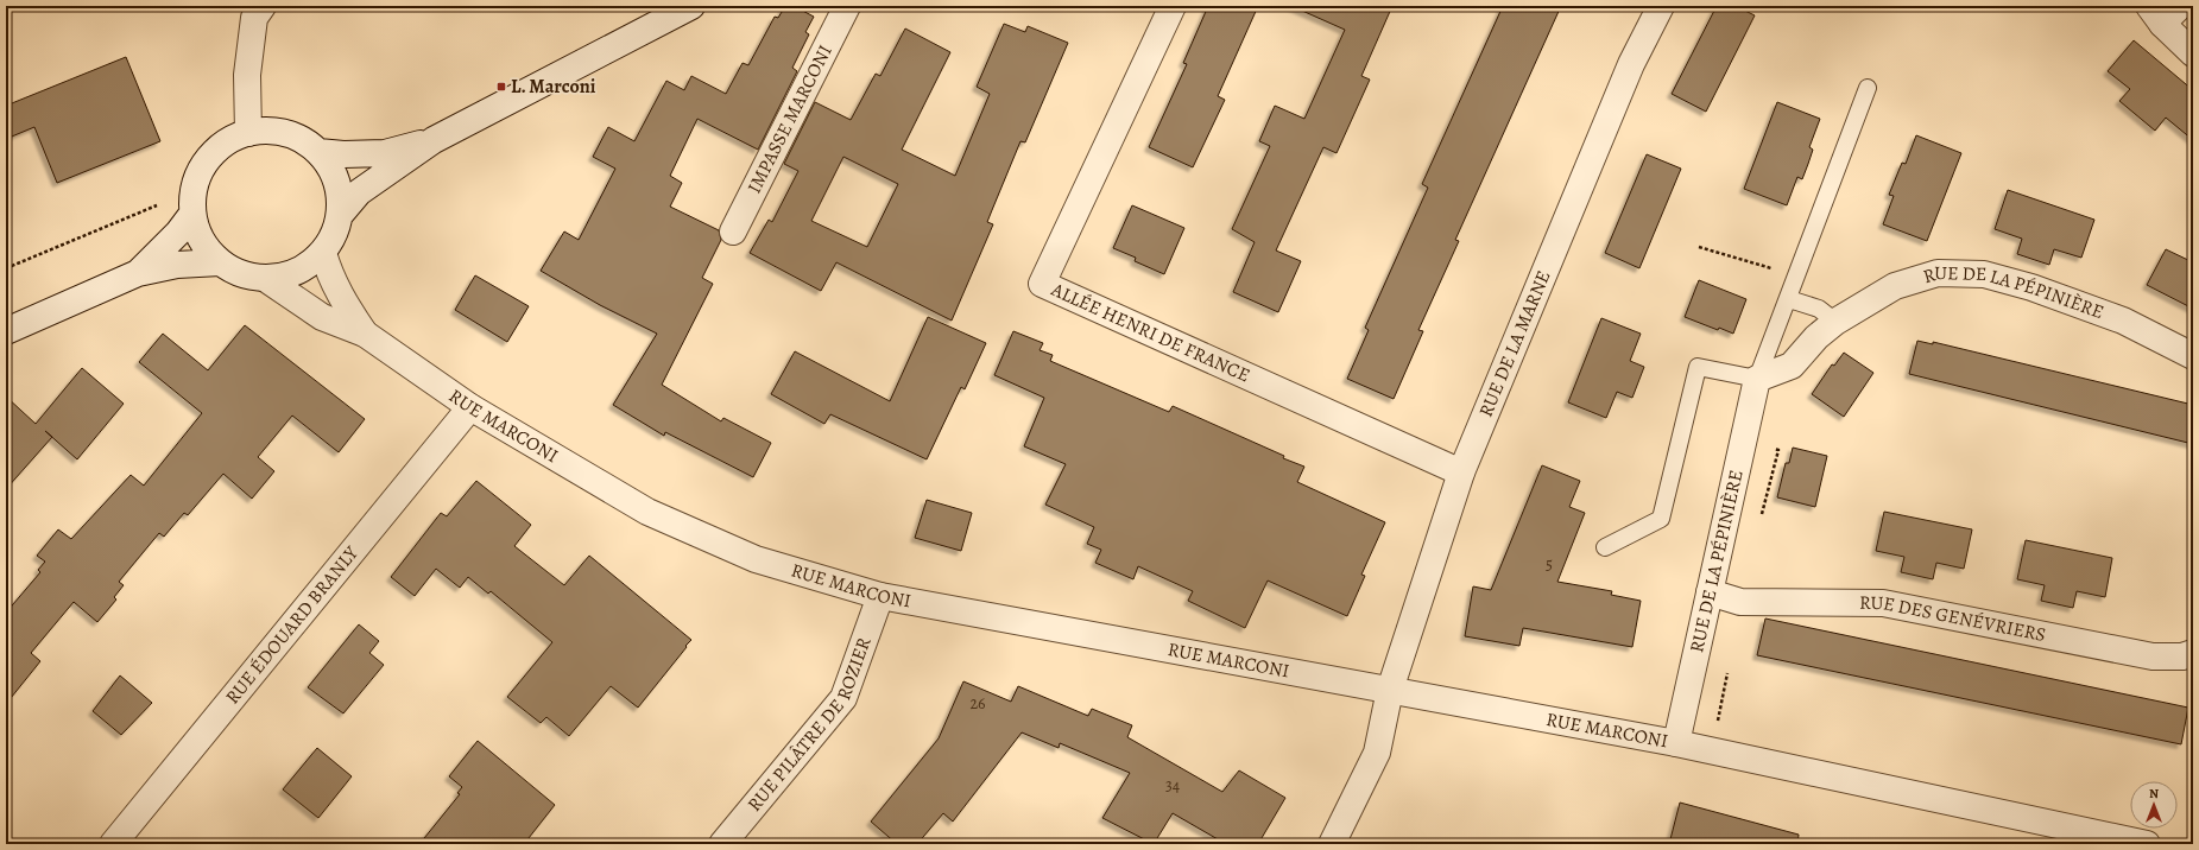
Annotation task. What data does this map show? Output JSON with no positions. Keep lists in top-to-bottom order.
{
  "streets": {
    "street": [
      "IMPASSE MARCONI",
      "RUE DE LA PÉPINIÈRE",
      "ALLÉE HENRI DE FRANCE",
      "RUE DE LA MARNE",
      "RUE MARCONI",
      "RUE DES GENÉVRIERS",
      "RUE ÉDOUARD BRANLY",
      "RUE PILÂTRE DE ROZIER"
    ]
  },
  "crossings": [
    ["RUE DE LA PÉPINIÈRE", "RUE MARCONI"],
    ["RUE DE LA PÉPINIÈRE", "RUE DES GENÉVRIERS"],
    ["ALLÉE HENRI DE FRANCE", "RUE DE LA MARNE"],
    ["RUE DE LA MARNE", "RUE MARCONI"],
    ["RUE MARCONI", "RUE ÉDOUARD BRANLY"],
    ["RUE MARCONI", "RUE PILÂTRE DE ROZIER"]
  ],
  "places": {
    "transit": ["L. Marconi"]
  },
  "house_numbers": ["5", "26", "34"],
  "north": "top"
}
